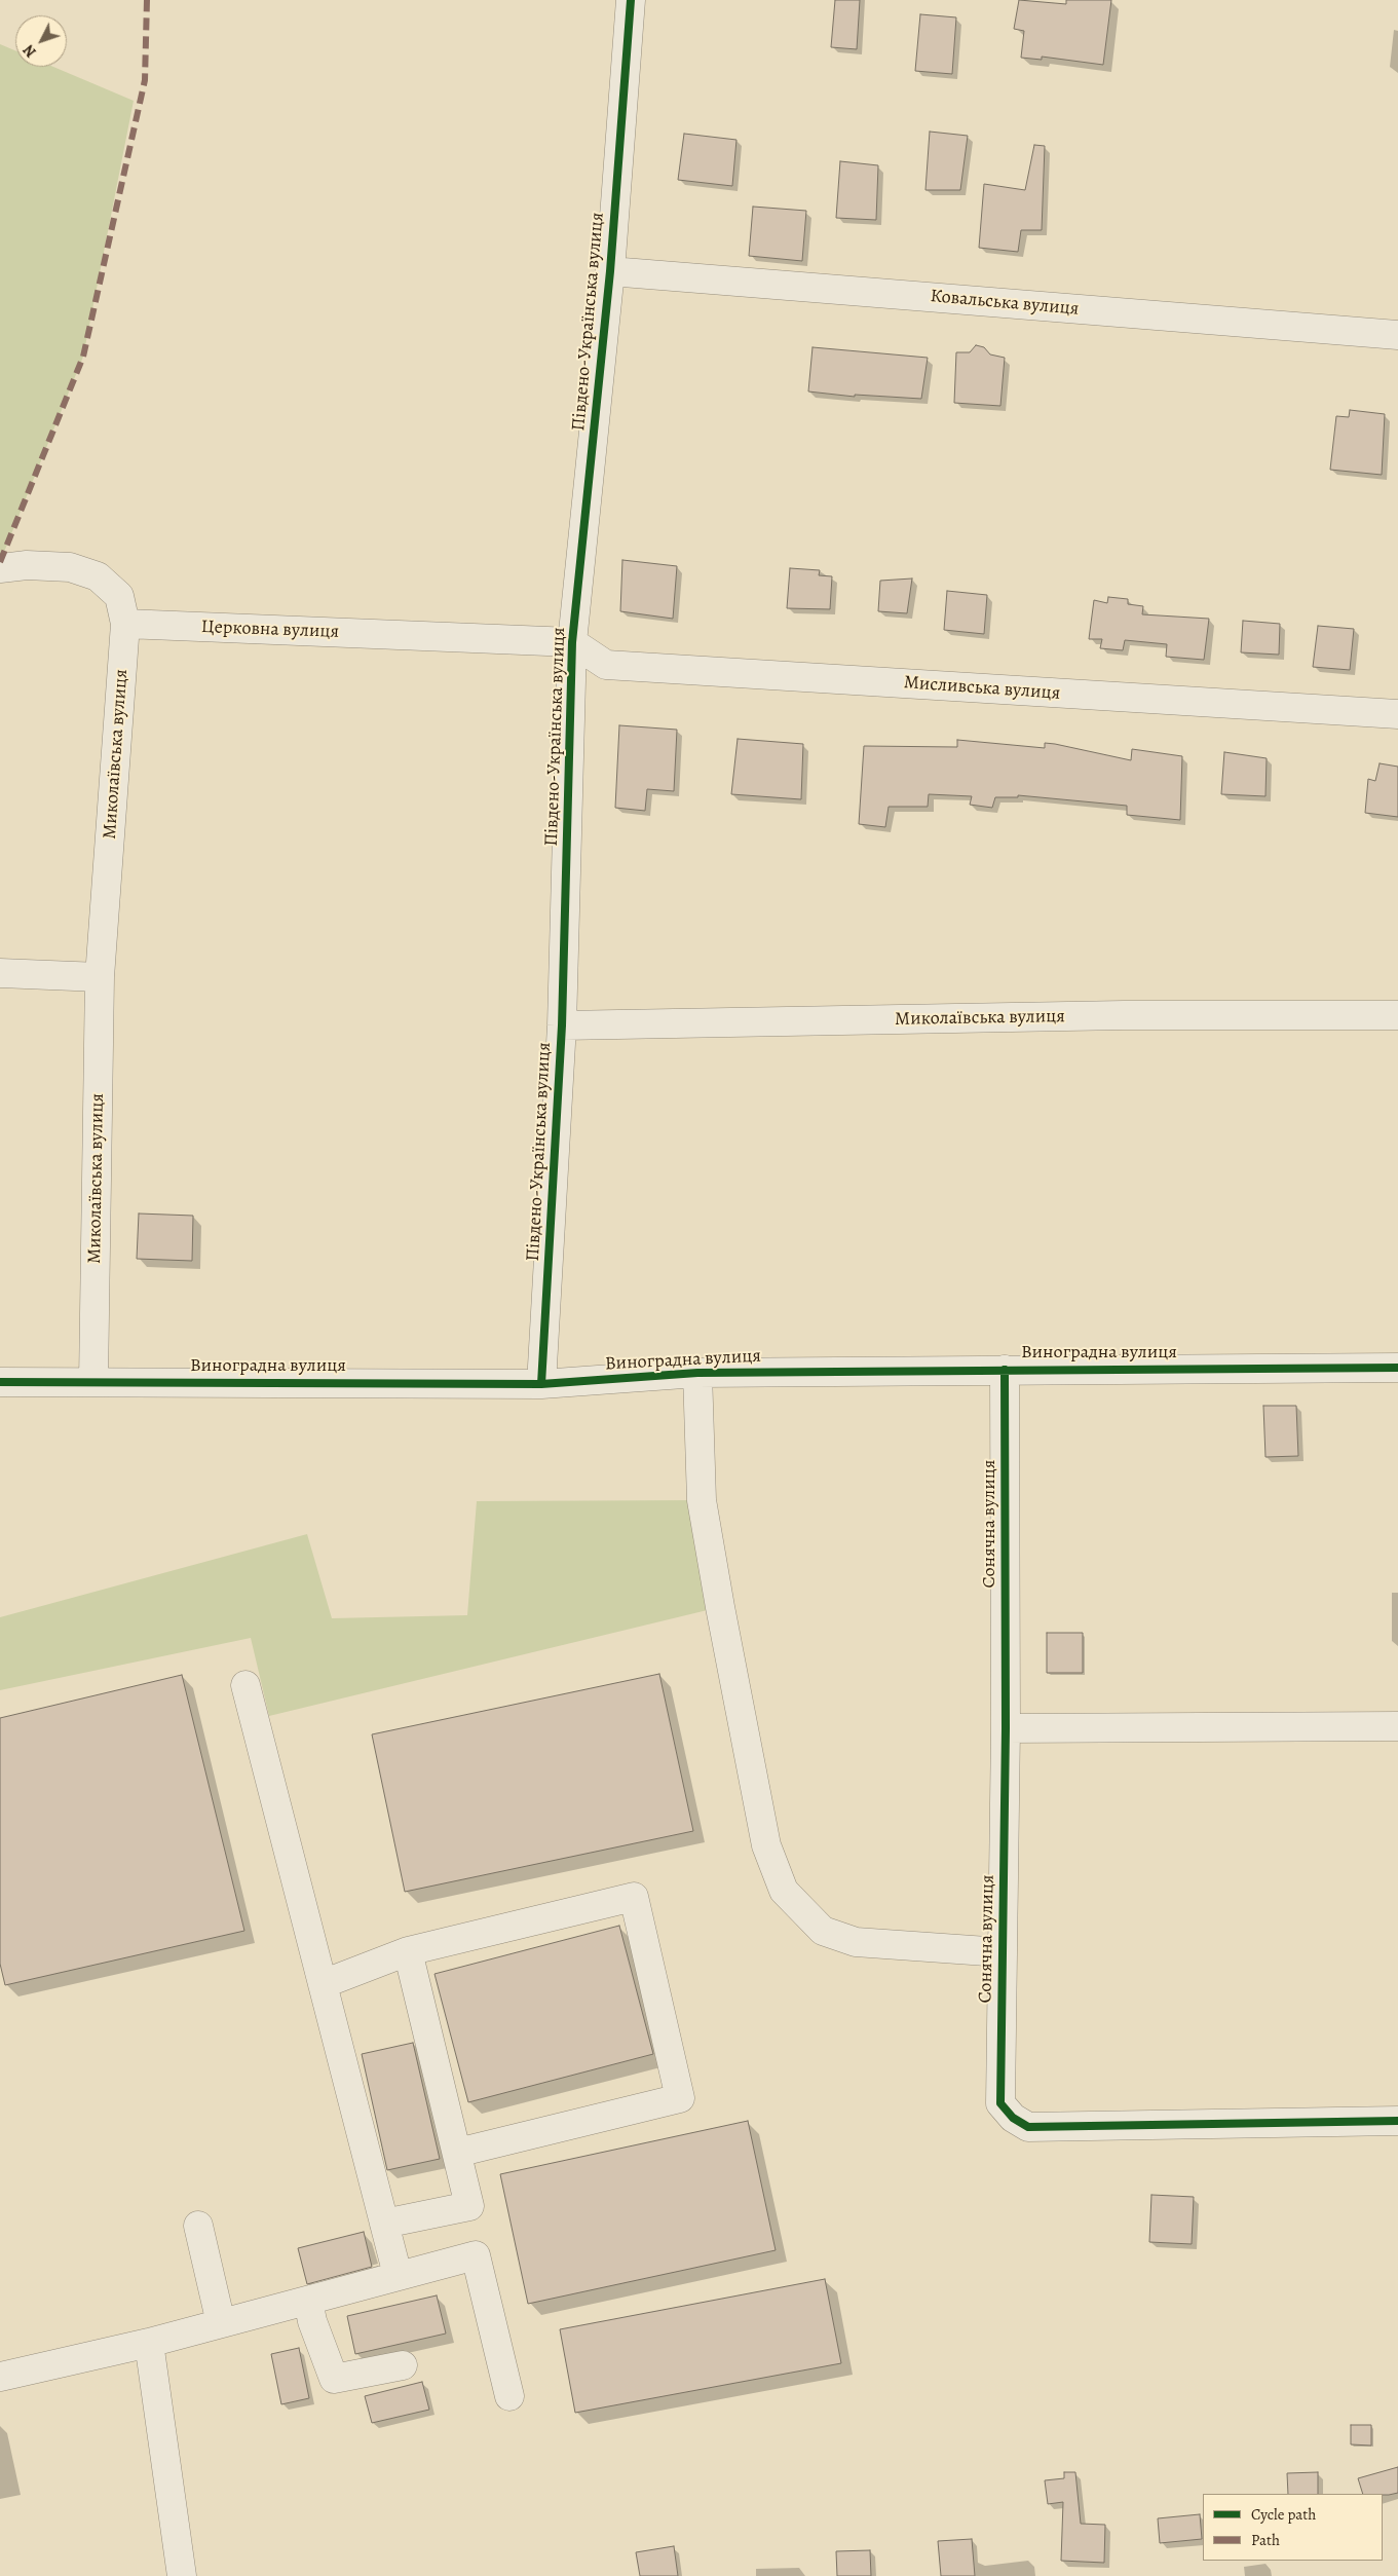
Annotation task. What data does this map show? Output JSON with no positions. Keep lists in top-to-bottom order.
{
  "streets": {
    "street": [
      "Ковальська вулиця",
      "Південо-Українська вулиця",
      "Церковна вулиця",
      "Мисливська вулиця",
      "Миколаївська вулиця",
      "Виноградна вулиця",
      "Сонячна вулиця"
    ]
  },
  "crossings": [
    ["Ковальська вулиця", "Південо-Українська вулиця"],
    ["Південо-Українська вулиця", "Церковна вулиця"],
    ["Південо-Українська вулиця", "Мисливська вулиця"],
    ["Південо-Українська вулиця", "Миколаївська вулиця"],
    ["Південо-Українська вулиця", "Виноградна вулиця"],
    ["Церковна вулиця", "Мисливська вулиця"],
    ["Церковна вулиця", "Миколаївська вулиця"],
    ["Миколаївська вулиця", "Виноградна вулиця"],
    ["Виноградна вулиця", "Сонячна вулиця"]
  ],
  "legend": ["Cycle path", "Path"],
  "north": "bottom left"
}
